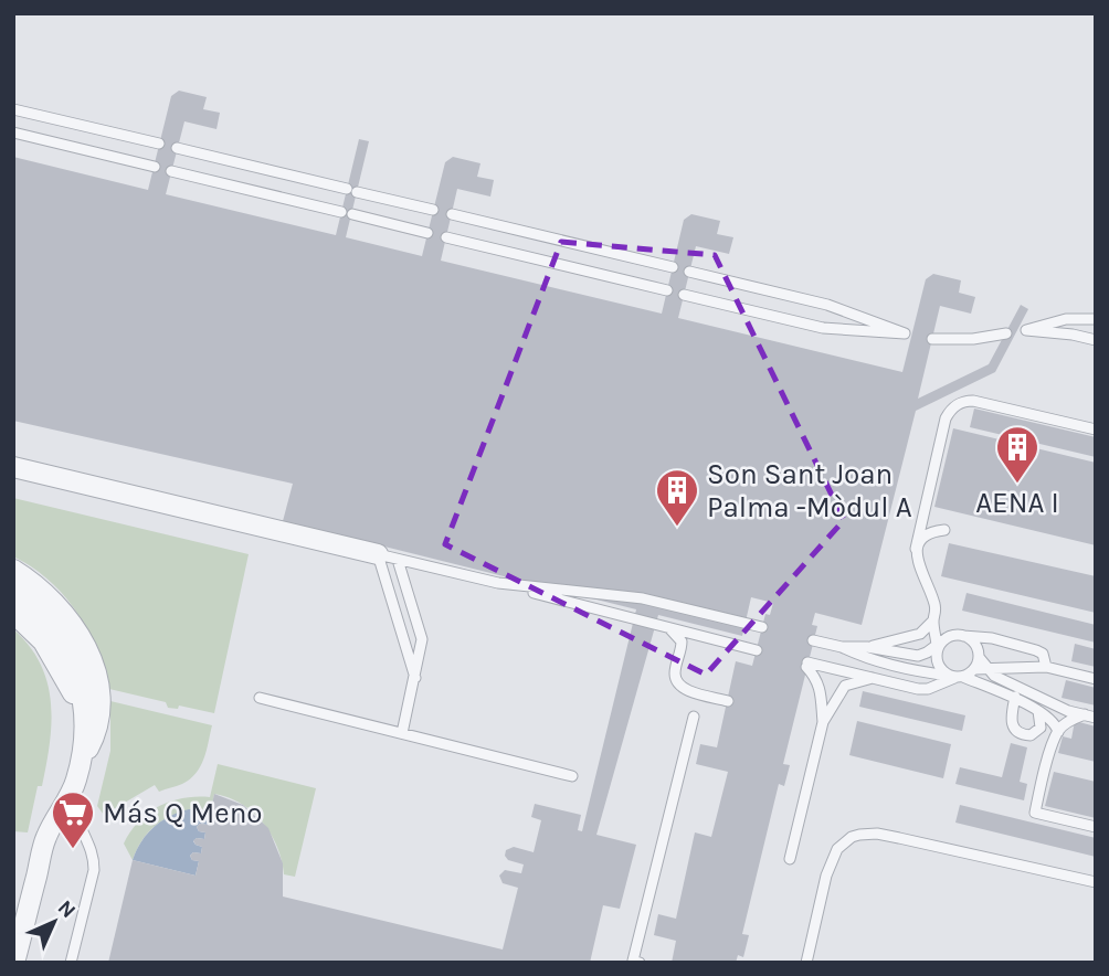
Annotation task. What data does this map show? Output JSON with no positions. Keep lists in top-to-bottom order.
{
  "places": {
    "building": ["AENA I", "Son Sant Joan Palma -Mòdul A"],
    "supermarket": ["Más Q Meno"]
  },
  "north": "top right"
}
